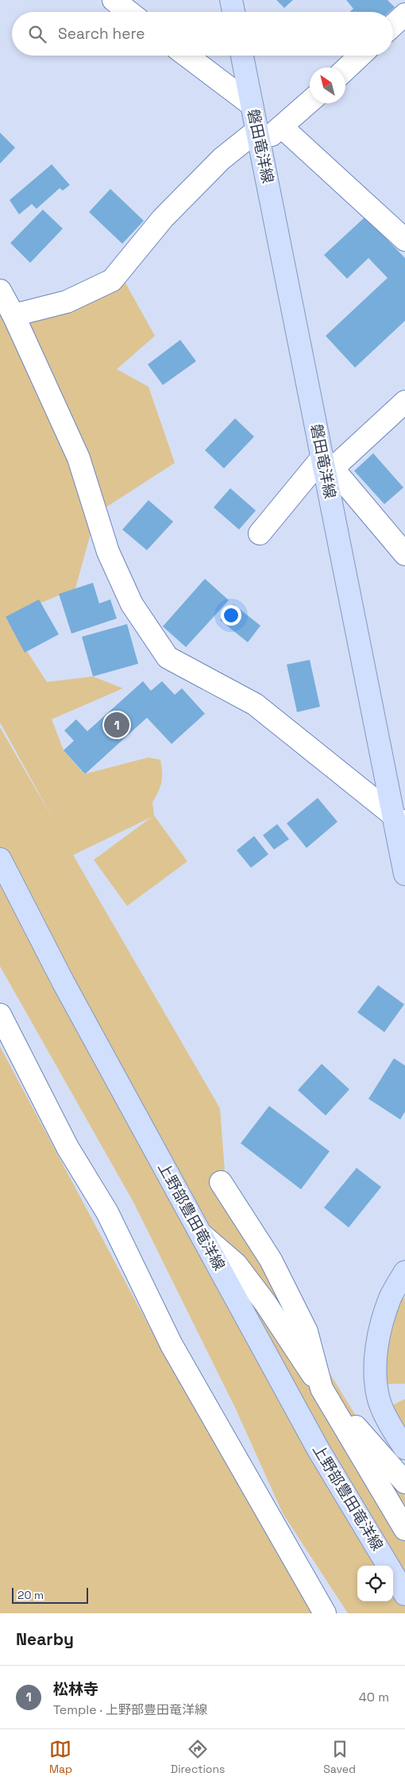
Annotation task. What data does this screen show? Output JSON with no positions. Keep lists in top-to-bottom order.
{
  "streets": {
    "main road": ["磐田竜洋線", "上野部豊田竜洋線"]
  },
  "scale_bar": "20 m",
  "north": "top left",
  "page": {
    "search": "Search here",
    "pins": "1",
    "scale": "20 m",
    "heading": "Nearby",
    "list": [
      {
        "mark": "1",
        "name": "松林寺",
        "note": "Temple · 上野部豊田竜洋線",
        "value": "40 m"
      }
    ],
    "nav": ["Map", "Directions", "Saved"]
  }
}
